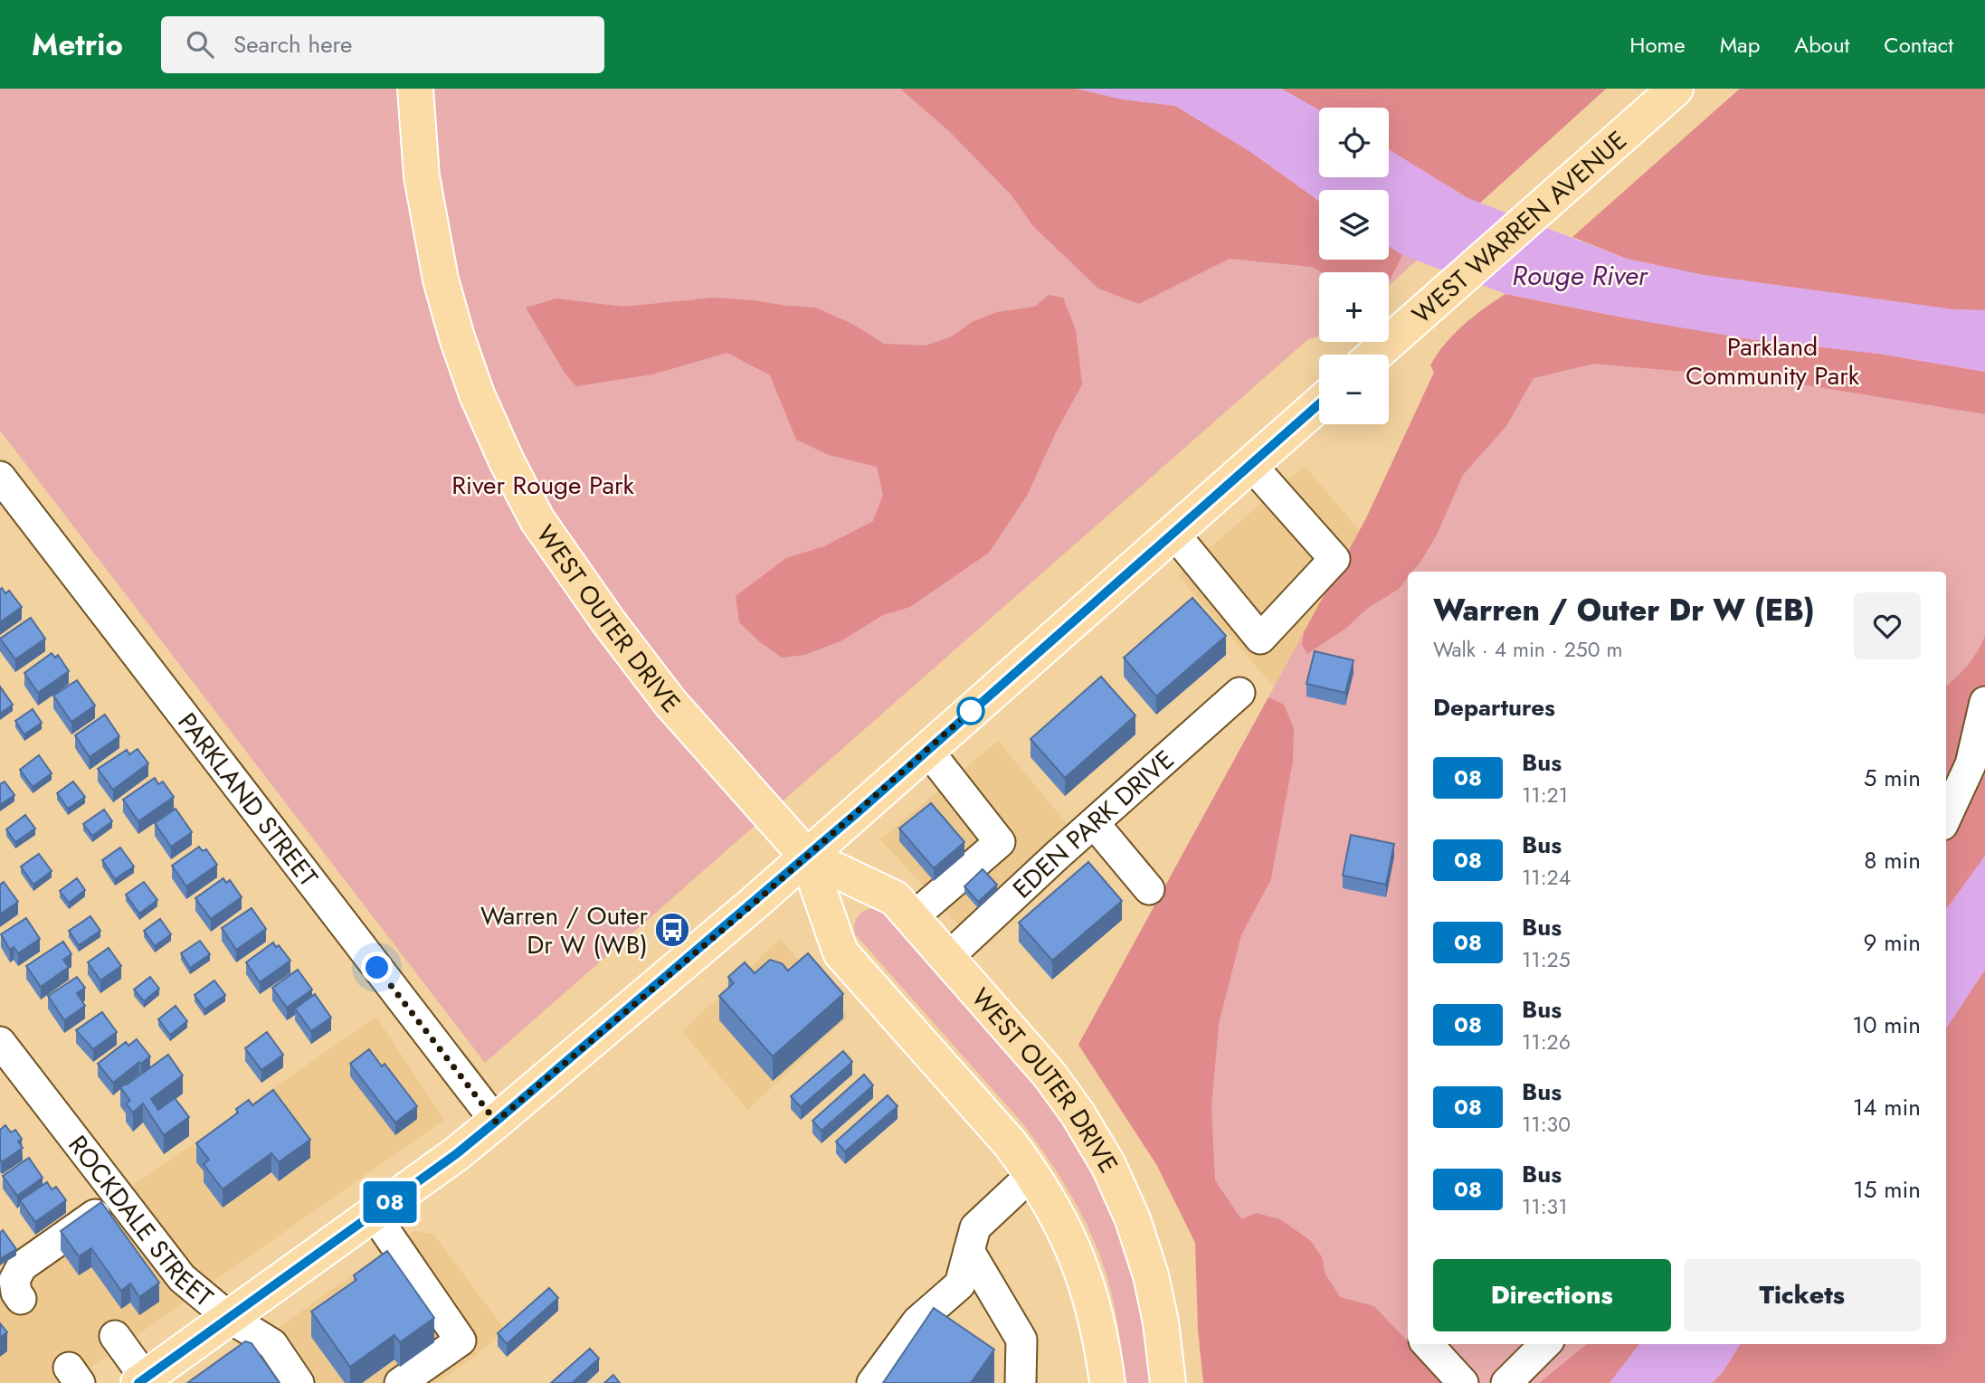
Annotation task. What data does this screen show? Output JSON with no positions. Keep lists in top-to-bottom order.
{
  "streets": {
    "main road": ["WEST WARREN AVENUE", "WEST OUTER DRIVE"],
    "street": ["PARKLAND STREET", "EDEN PARK DRIVE", "ROCKDALE STREET"]
  },
  "crossings": [
    ["WEST OUTER DRIVE", "EDEN PARK DRIVE"]
  ],
  "water": ["Rouge River"],
  "parks": ["Parkland Community Park", "River Rouge Park"],
  "places": {
    "bus stop": ["Warren / Outer Dr W (WB)"]
  },
  "lines": ["bus line 08"],
  "page": {
    "header": "Metrio",
    "search": "Search here",
    "nav": [
      "Home",
      "Map",
      "About",
      "Contact"
    ],
    "on_map": "08",
    "map_buttons": ["+", "−"],
    "heading": [
      ["Warren / Outer Dr W (EB)", "Walk · 4 min · 250 m"],
      "Departures"
    ],
    "list": [
      {
        "mark": "08",
        "name": "Bus",
        "note": "11:21",
        "value": "5 min"
      },
      {
        "mark": "08",
        "name": "Bus",
        "note": "11:24",
        "value": "8 min"
      },
      {
        "mark": "08",
        "name": "Bus",
        "note": "11:25",
        "value": "9 min"
      },
      {
        "mark": "08",
        "name": "Bus",
        "note": "11:26",
        "value": "10 min"
      },
      {
        "mark": "08",
        "name": "Bus",
        "note": "11:30",
        "value": "14 min"
      },
      {
        "mark": "08",
        "name": "Bus",
        "note": "11:31",
        "value": "15 min"
      }
    ],
    "buttons": ["Directions", "Tickets"]
  }
}
